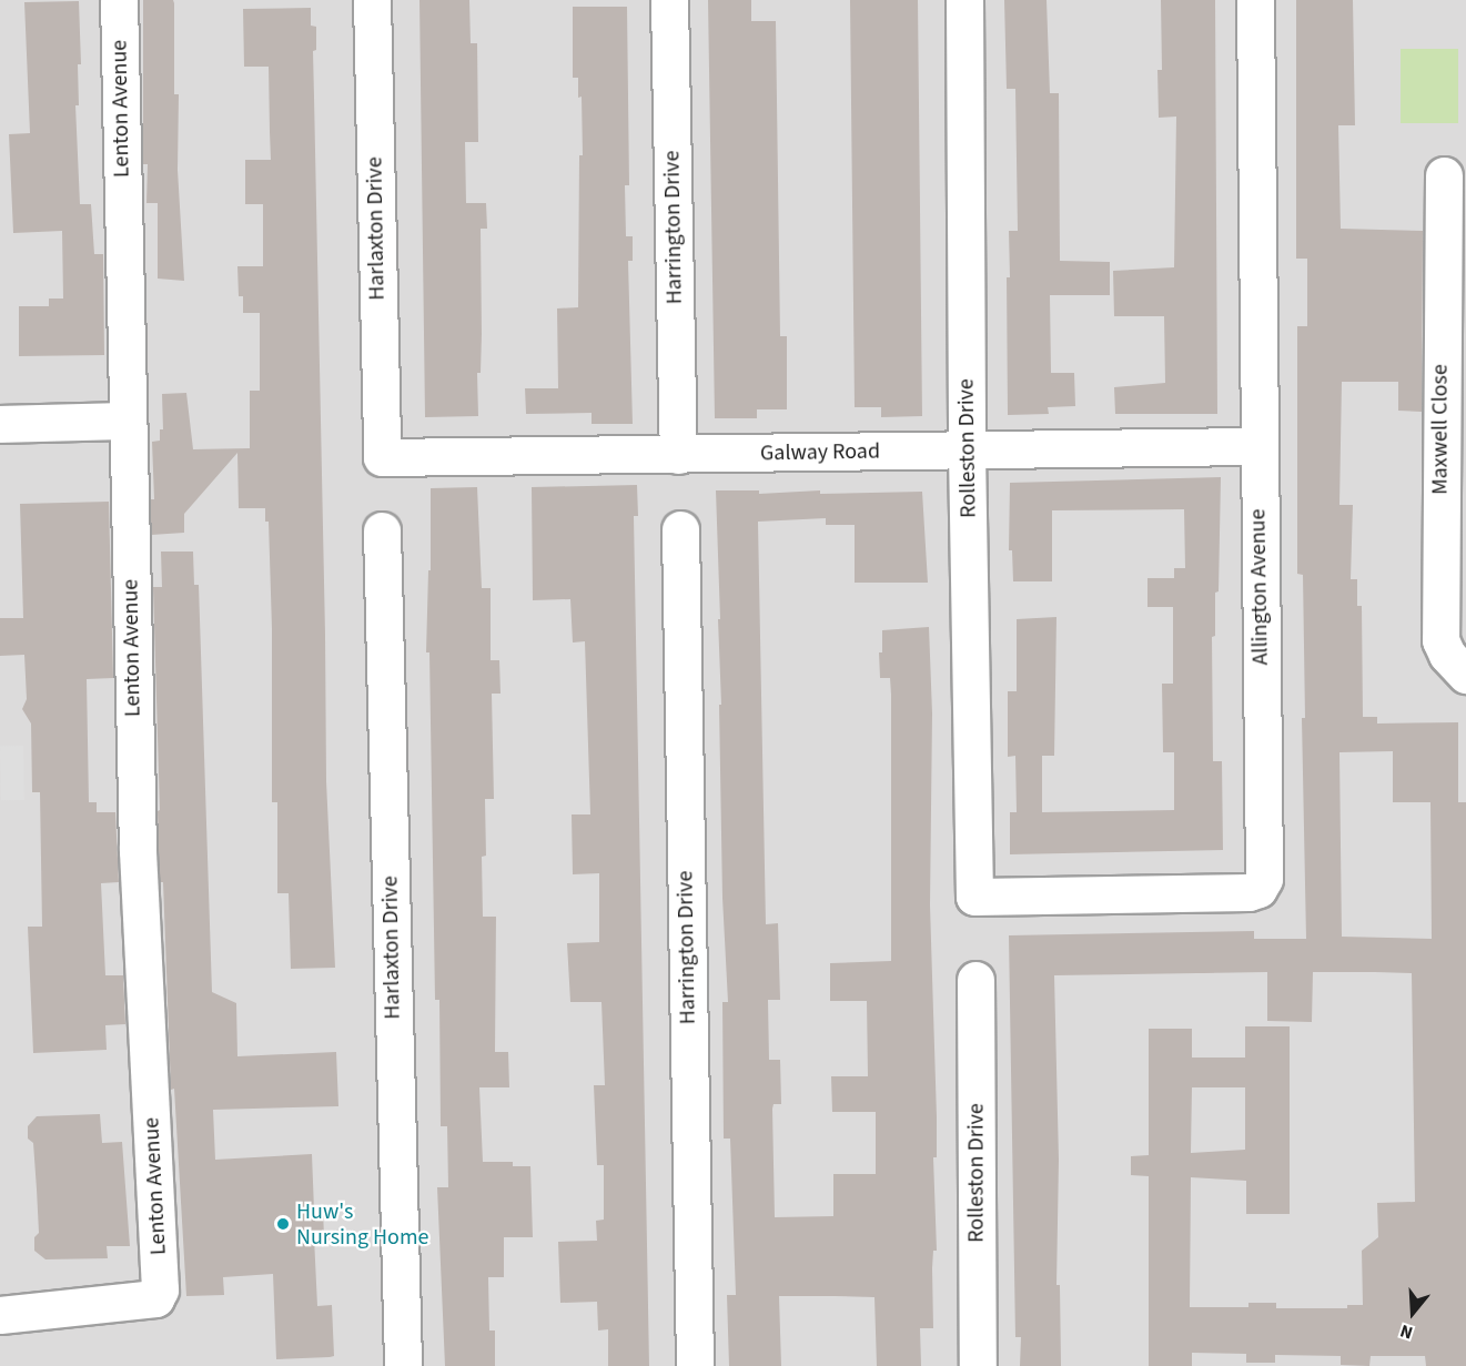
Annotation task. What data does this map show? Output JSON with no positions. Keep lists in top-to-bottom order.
{
  "streets": {
    "street": [
      "Lenton Avenue",
      "Harrington Drive",
      "Harlaxton Drive",
      "Maxwell Close",
      "Rolleston Drive",
      "Galway Road",
      "Allington Avenue"
    ]
  },
  "crossings": [
    ["Harrington Drive", "Galway Road"],
    ["Harlaxton Drive", "Galway Road"],
    ["Rolleston Drive", "Galway Road"],
    ["Rolleston Drive", "Allington Avenue"],
    ["Galway Road", "Allington Avenue"]
  ],
  "places": ["Huw's Nursing Home"],
  "north": "bottom"
}
